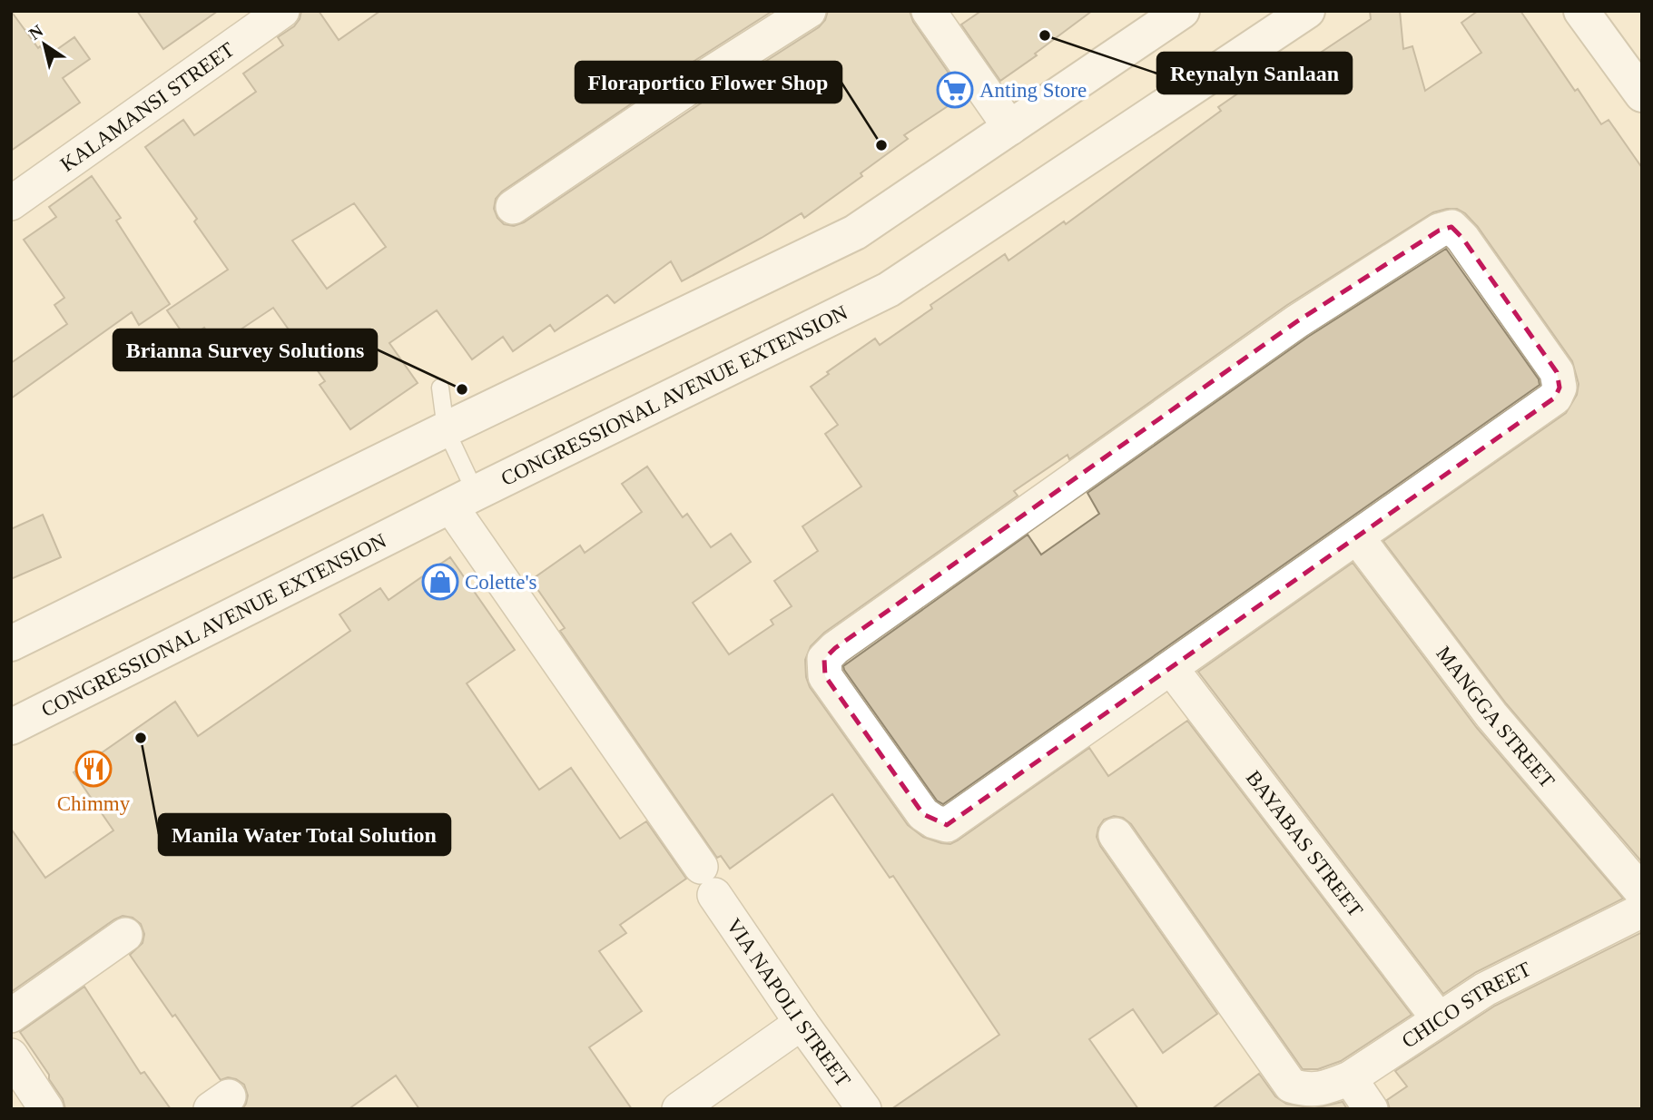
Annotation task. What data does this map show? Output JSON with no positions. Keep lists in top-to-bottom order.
{
  "streets": {
    "main road": ["CONGRESSIONAL AVENUE EXTENSION"],
    "street": [
      "KALAMANSI STREET",
      "MANGGA STREET",
      "BAYABAS STREET",
      "VIA NAPOLI STREET",
      "CHICO STREET"
    ]
  },
  "crossings": [
    ["CONGRESSIONAL AVENUE EXTENSION", "VIA NAPOLI STREET"],
    ["BAYABAS STREET", "CHICO STREET"]
  ],
  "places": {
    "other": [
      "Reynalyn Sanlaan",
      "Floraportico Flower Shop",
      "Brianna Survey Solutions",
      "Manila Water Total Solution"
    ],
    "supermarket": ["Anting Store"],
    "shop": ["Colette's"],
    "restaurant": ["Chimmy"]
  },
  "north": "top left"
}
